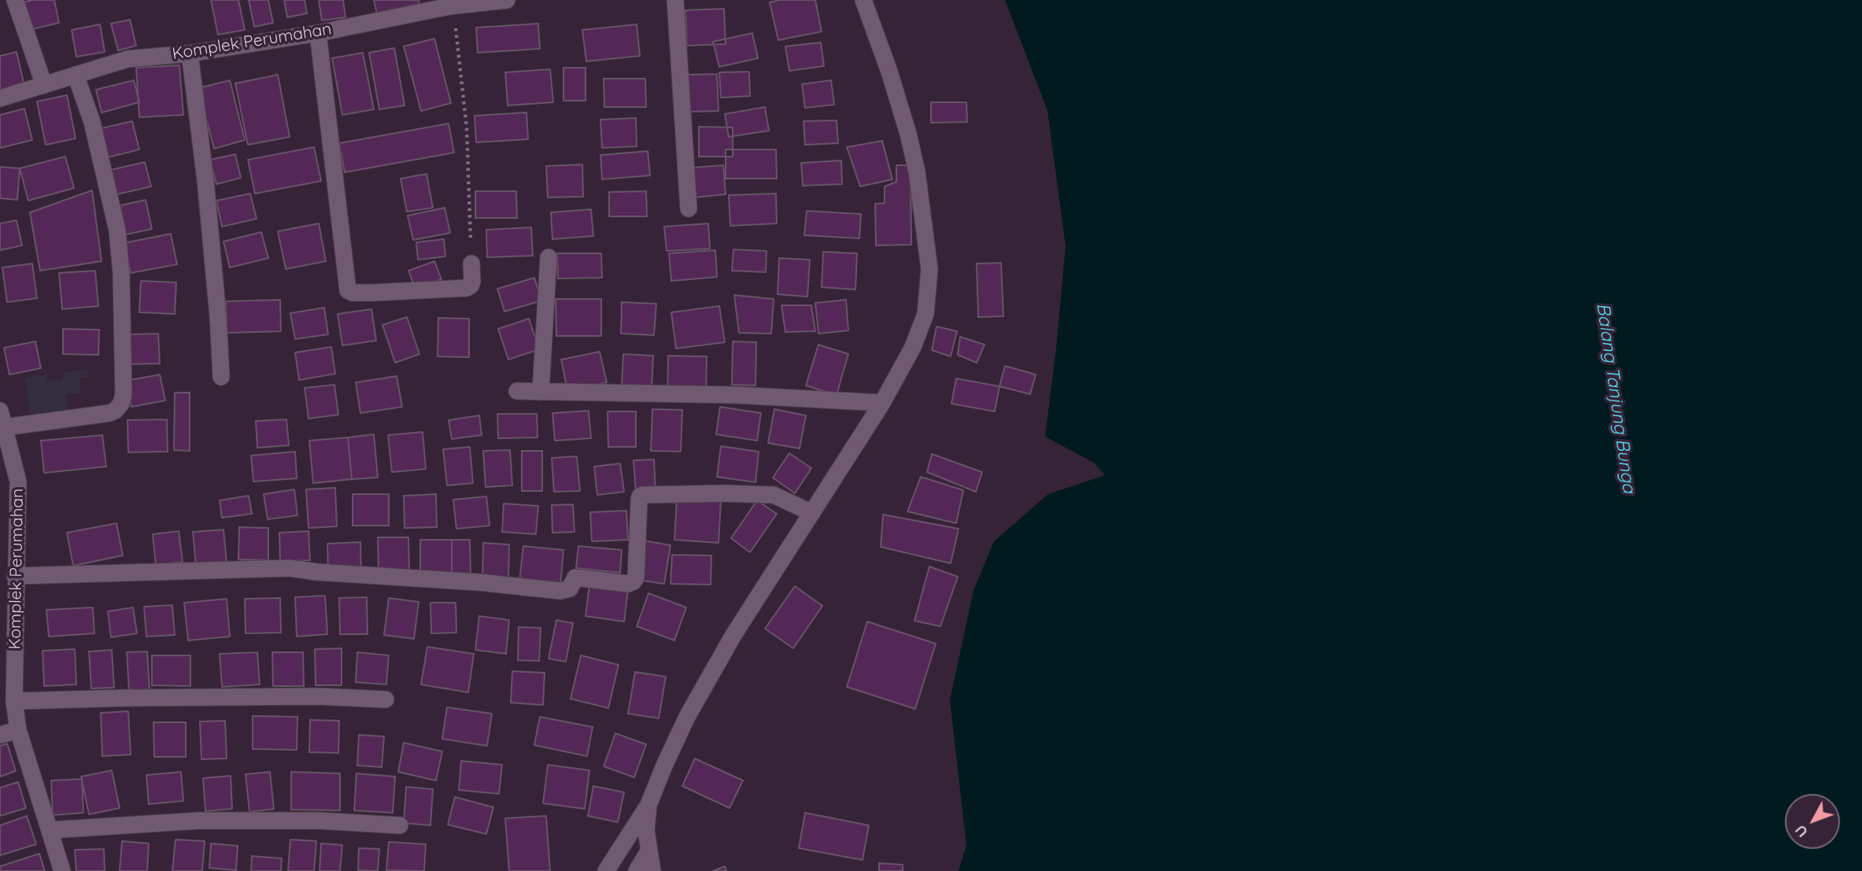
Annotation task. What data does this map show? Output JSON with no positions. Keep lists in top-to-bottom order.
{
  "streets": {
    "street": ["Komplek Perumahan"]
  },
  "water": ["Balang Tanjung Bunga"],
  "north": "bottom left"
}
